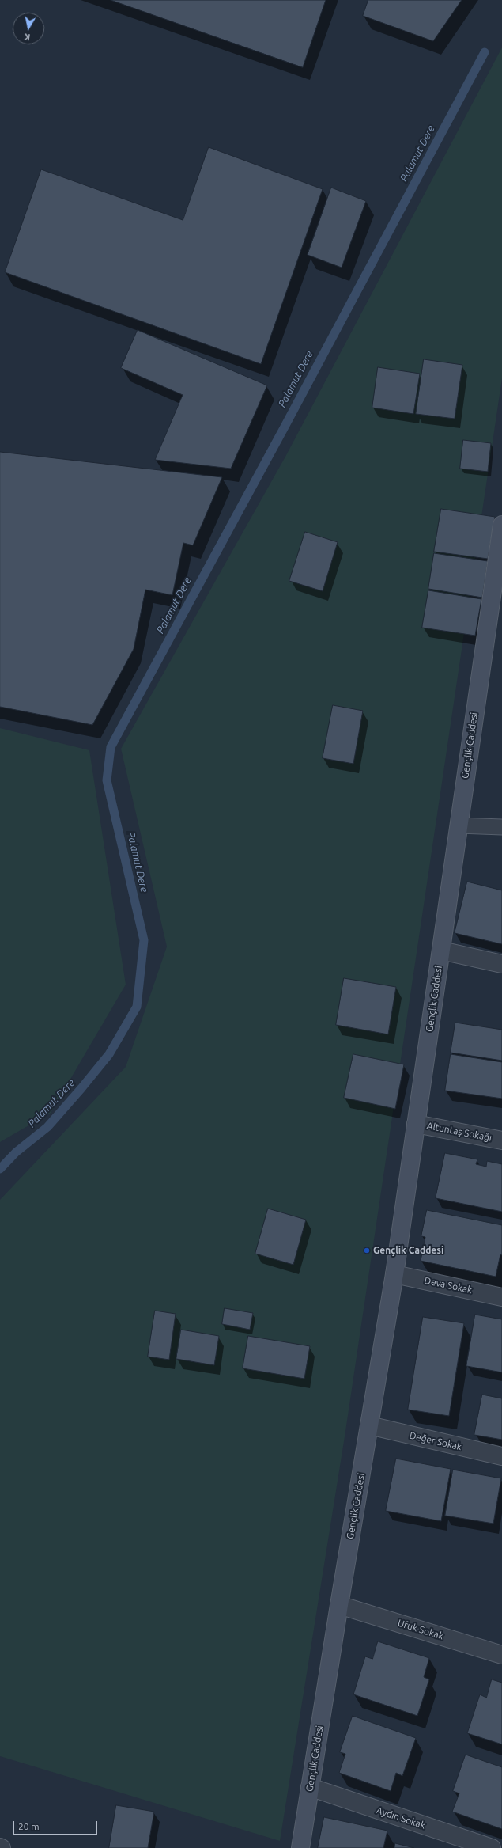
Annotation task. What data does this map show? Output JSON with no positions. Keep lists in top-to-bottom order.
{
  "streets": {
    "main road": ["Gençlik Caddesi"],
    "street": [
      "Altuntaş Sokağı",
      "Deva Sokak",
      "Değer Sokak",
      "Ufuk Sokak",
      "Aydın Sokak"
    ]
  },
  "crossings": [
    ["Gençlik Caddesi", "Altuntaş Sokağı"],
    ["Gençlik Caddesi", "Deva Sokak"],
    ["Gençlik Caddesi", "Değer Sokak"],
    ["Gençlik Caddesi", "Ufuk Sokak"],
    ["Gençlik Caddesi", "Aydın Sokak"]
  ],
  "water": ["Palamut Dere"],
  "places": ["Gençlik Caddesi"],
  "scale_bar": "20 m",
  "north": "bottom"
}
